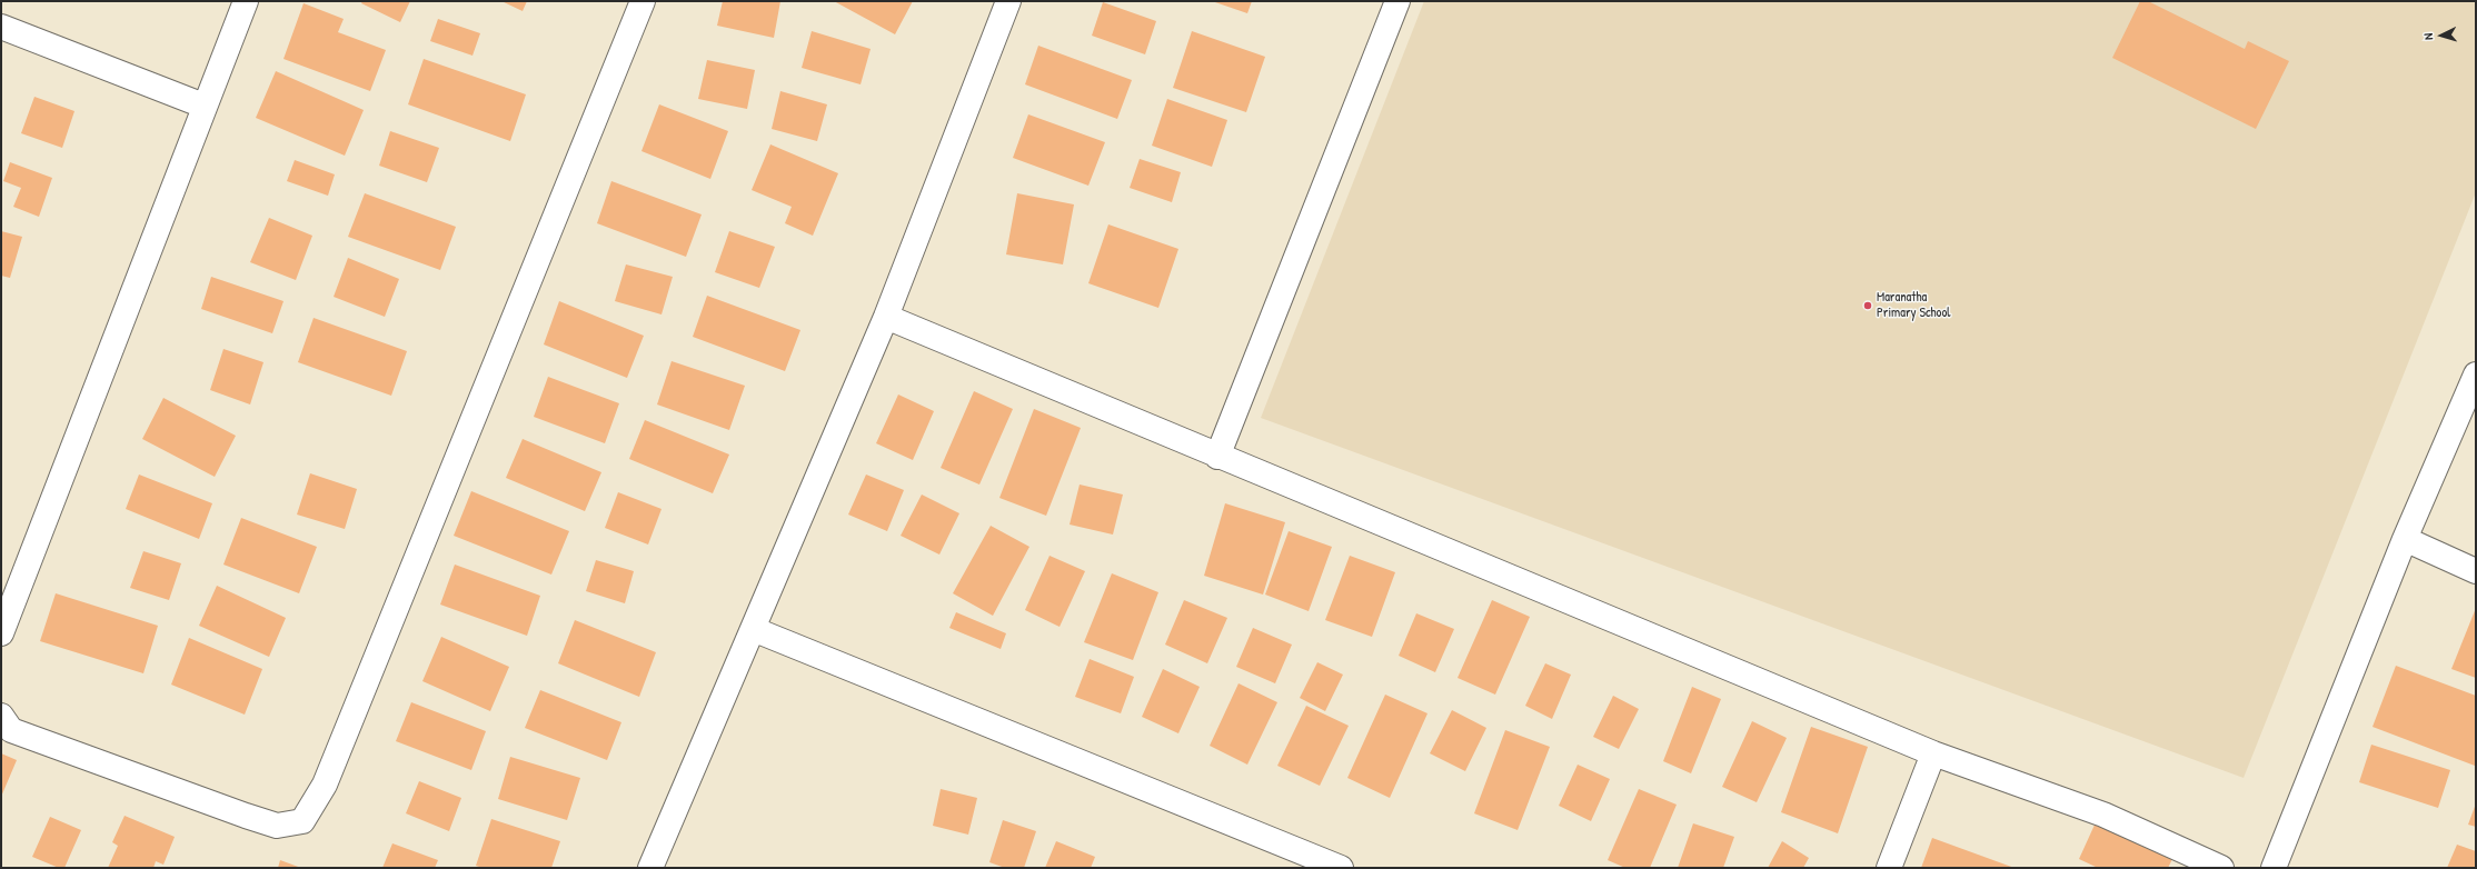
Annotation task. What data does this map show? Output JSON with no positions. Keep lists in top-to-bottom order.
{
  "places": ["Maranatha Primary School"],
  "north": "left"
}
